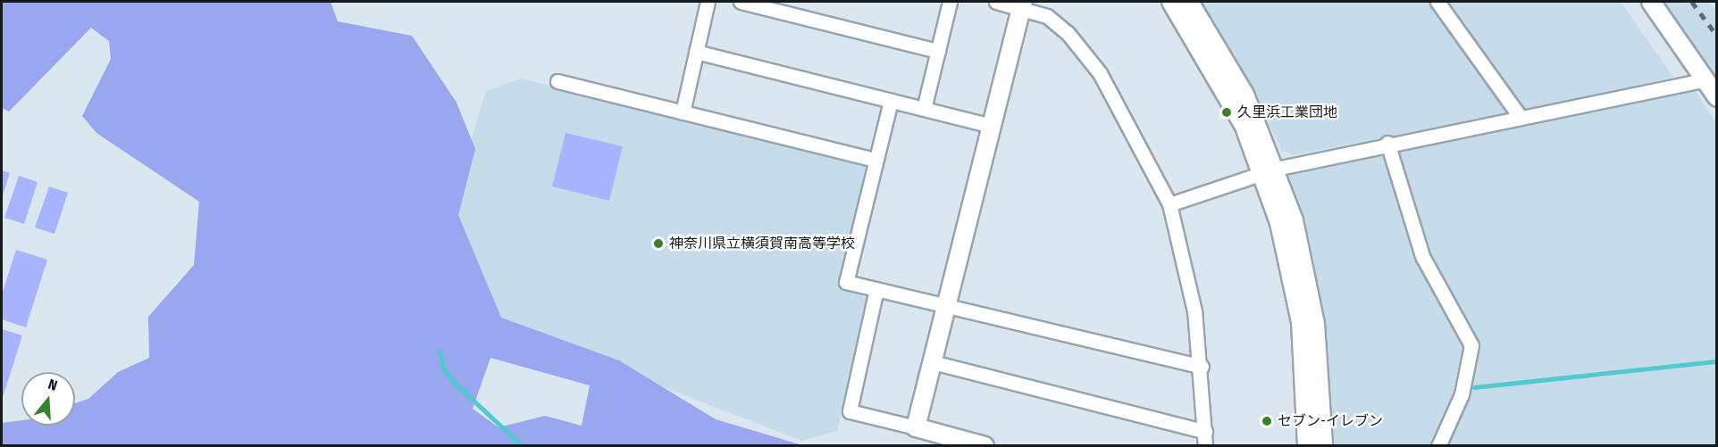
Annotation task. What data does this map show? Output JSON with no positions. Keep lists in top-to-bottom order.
{
  "places": ["久里浜工業団地", "神奈川県立横須賀南高等学校", "セブン-イレブン"],
  "north": "top"
}
